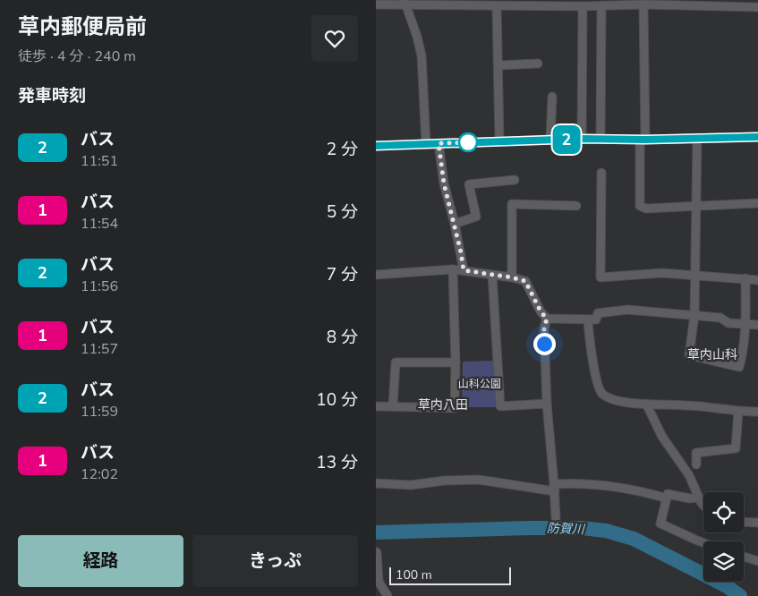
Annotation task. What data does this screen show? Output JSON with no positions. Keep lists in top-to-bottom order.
{
  "districts": ["草内山科", "草内八田"],
  "water": ["防賀川"],
  "parks": ["山科公園"],
  "lines": ["bus line 2"],
  "scale_bar": "100 m",
  "page": {
    "heading": [
      ["草内郵便局前", "徒歩 · 4 分 · 240 m"],
      "発車時刻"
    ],
    "on_map": "2",
    "list": [
      {
        "mark": "2",
        "name": "バス",
        "note": "11:51",
        "value": "2 分"
      },
      {
        "mark": "1",
        "name": "バス",
        "note": "11:54",
        "value": "5 分"
      },
      {
        "mark": "2",
        "name": "バス",
        "note": "11:56",
        "value": "7 分"
      },
      {
        "mark": "1",
        "name": "バス",
        "note": "11:57",
        "value": "8 分"
      },
      {
        "mark": "2",
        "name": "バス",
        "note": "11:59",
        "value": "10 分"
      },
      {
        "mark": "1",
        "name": "バス",
        "note": "12:02",
        "value": "13 分"
      }
    ],
    "buttons": ["経路", "きっぷ"],
    "scale": "100 m"
  }
}
